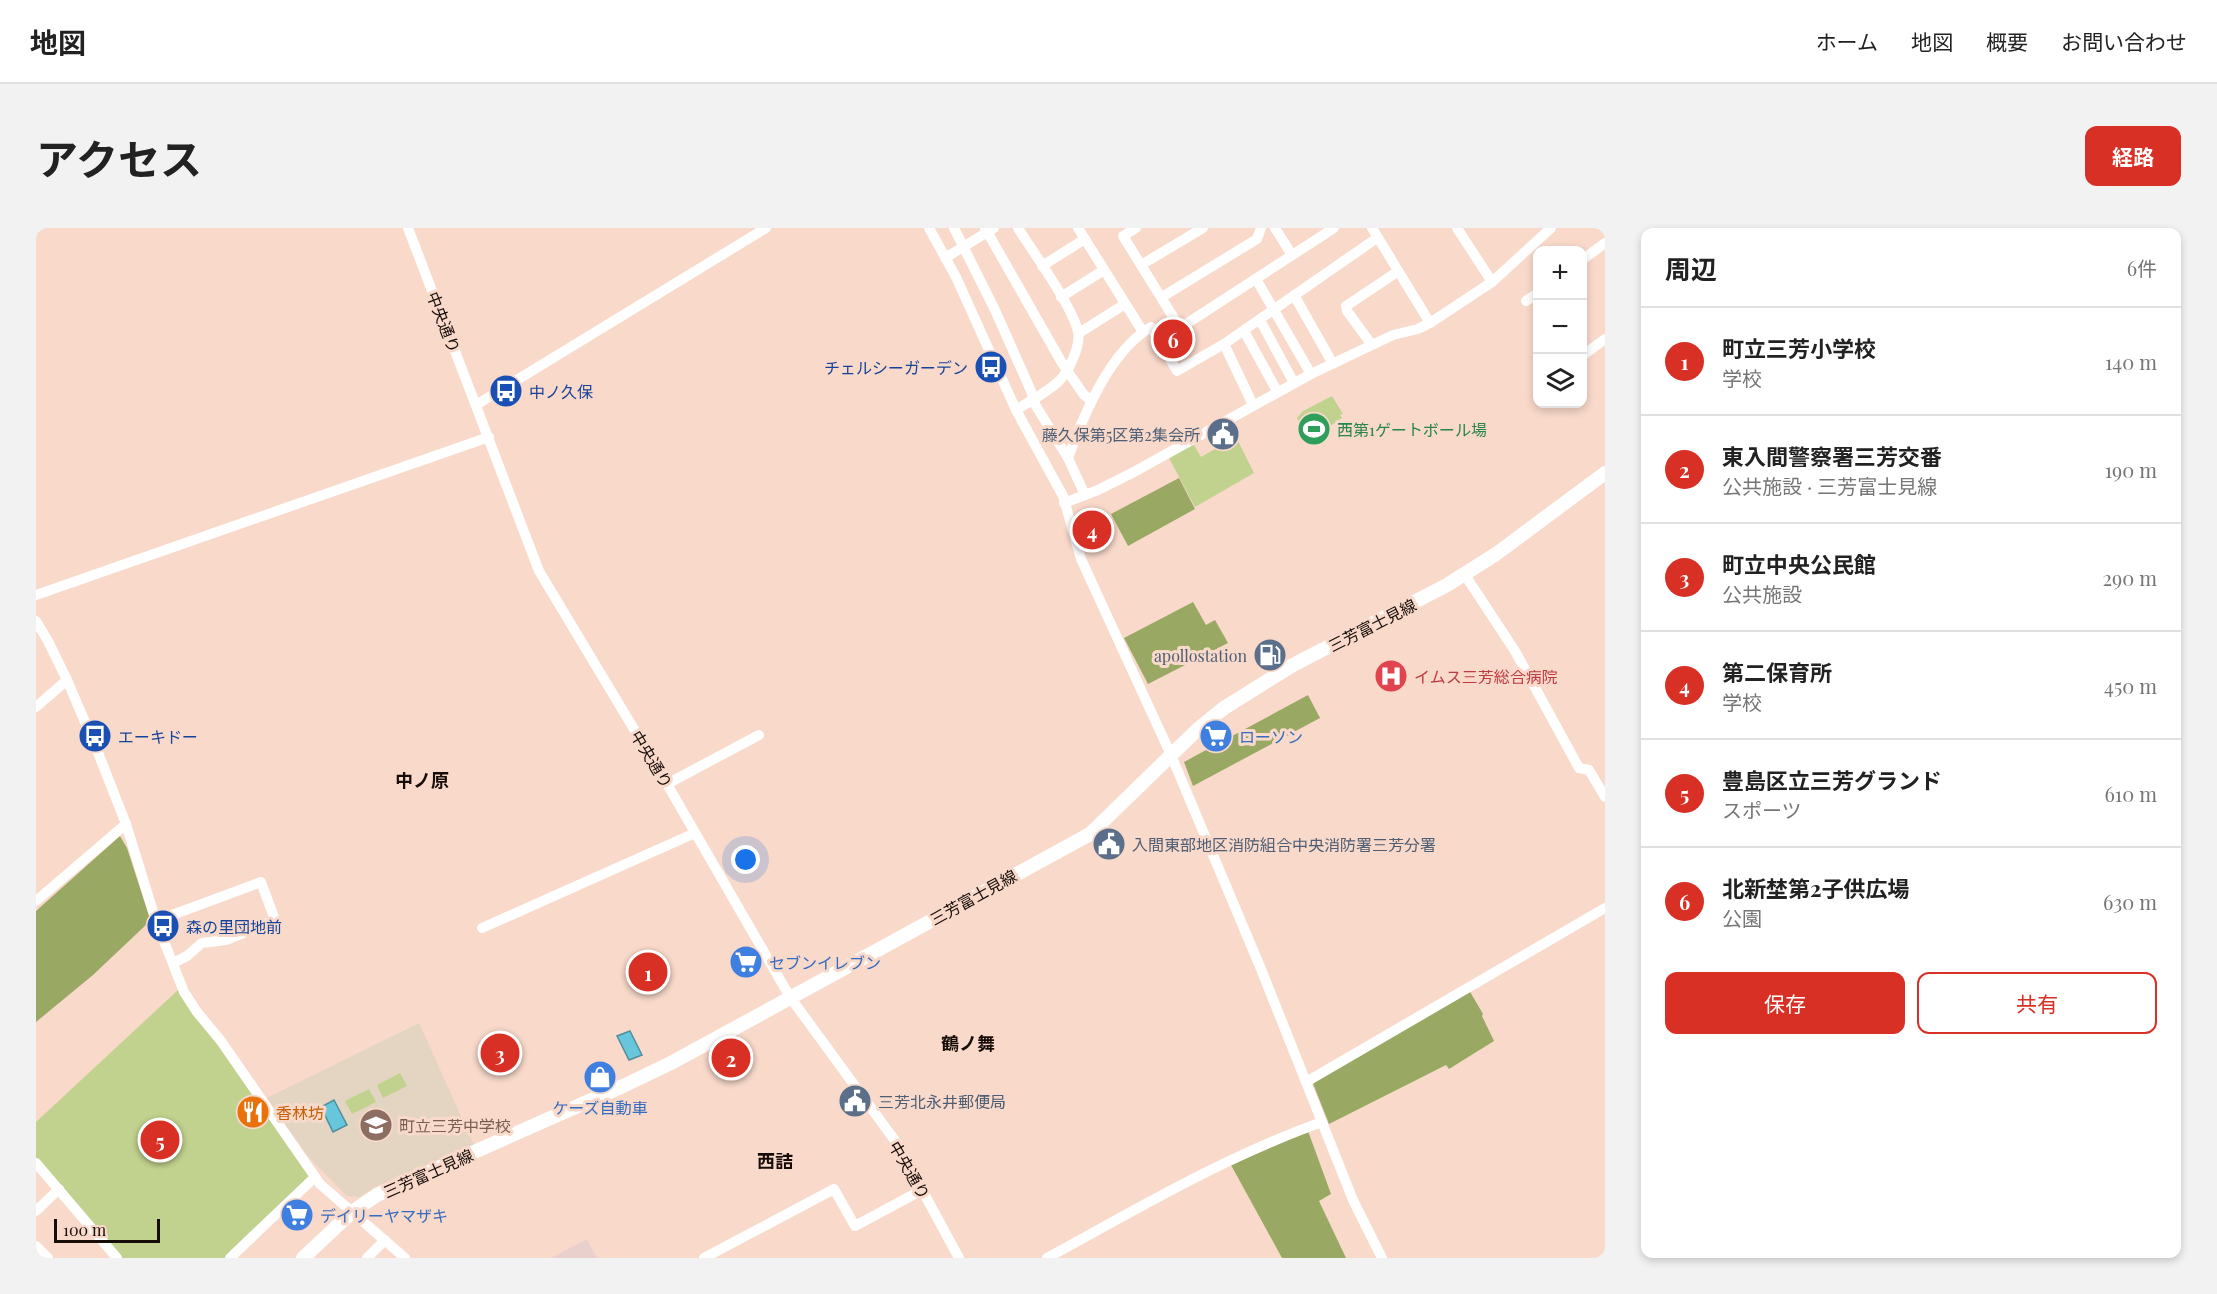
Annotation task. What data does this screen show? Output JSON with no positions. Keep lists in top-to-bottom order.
{
  "streets": {
    "main road": ["三芳富士見線"],
    "street": ["中央通り"]
  },
  "crossings": [
    ["中央通り", "三芳富士見線"]
  ],
  "districts": ["中ノ原", "鶴ノ舞", "西詰"],
  "places": {
    "bus stop": [
      "チェルシーガーデン",
      "中ノ久保",
      "エーキドー",
      "森の里団地前"
    ],
    "sports": ["西第1ゲートボール場"],
    "public building": ["藤久保第5区第2集会所", "入間東部地区消防組合中央消防署三芳分署", "三芳北永井郵便局"],
    "fuel station": ["apollostation"],
    "hospital": ["イムス三芳総合病院"],
    "supermarket": ["ローソン", "セブンイレブン", "デイリーヤマザキ"],
    "shop": ["ケーズ自動車"],
    "restaurant": ["香林坊"],
    "school or university": ["町立三芳中学校"]
  },
  "scale_bar": "100 m",
  "page": {
    "header": "地図",
    "nav": [
      "ホーム",
      "地図",
      "概要",
      "お問い合わせ"
    ],
    "title": "アクセス",
    "buttons": [
      "経路",
      ["保存", "共有"]
    ],
    "heading": ["周辺", "6件"],
    "map_buttons": ["+", "−"],
    "list": [
      {
        "mark": "1",
        "name": "町立三芳小学校",
        "note": "学校",
        "value": "140 m"
      },
      {
        "mark": "2",
        "name": "東入間警察署三芳交番",
        "note": "公共施設 · 三芳富士見線",
        "value": "190 m"
      },
      {
        "mark": "3",
        "name": "町立中央公民館",
        "note": "公共施設",
        "value": "290 m"
      },
      {
        "mark": "4",
        "name": "第二保育所",
        "note": "学校",
        "value": "450 m"
      },
      {
        "mark": "5",
        "name": "豊島区立三芳グランド",
        "note": "スポーツ",
        "value": "610 m"
      },
      {
        "mark": "6",
        "name": "北新埜第2子供広場",
        "note": "公園",
        "value": "630 m"
      }
    ],
    "pins": [
      "6",
      "4",
      "1",
      "3",
      "2",
      "5"
    ],
    "scale": "100 m"
  }
}
